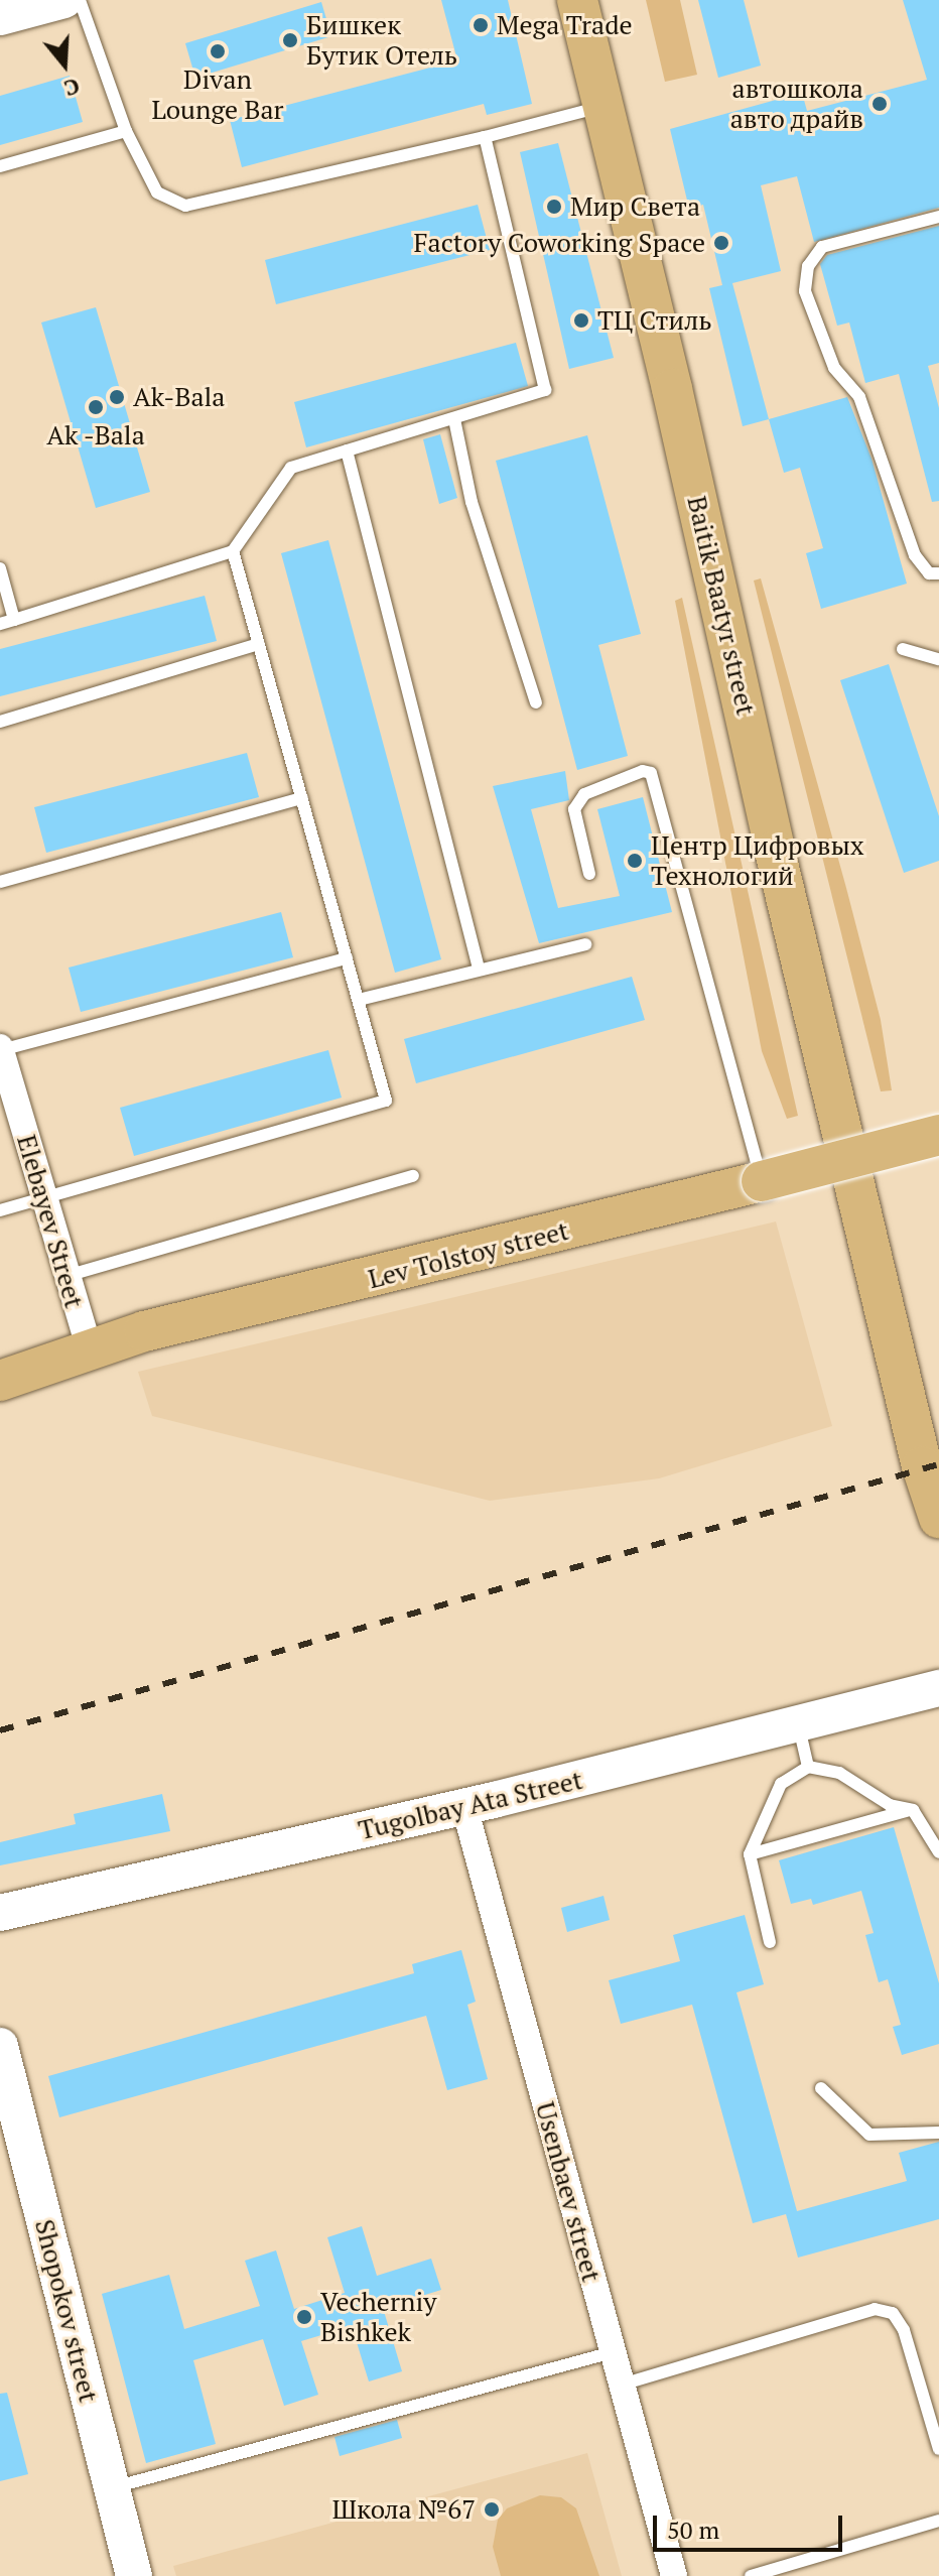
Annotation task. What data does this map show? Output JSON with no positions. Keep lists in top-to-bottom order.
{
  "streets": {
    "main road": ["Baitik Baatyr street", "Lev Tolstoy street"],
    "street": [
      "Elebayev Street",
      "Tugolbay Ata Street",
      "Usenbaev street",
      "Shopokov street"
    ]
  },
  "crossings": [
    ["Elebayev Street", "Lev Tolstoy street"],
    ["Tugolbay Ata Street", "Usenbaev street"]
  ],
  "places": [
    "Mega Trade",
    "Бишкек Бутик Отель",
    "Divan Lounge Bar",
    "автошкола авто драйв",
    "Мир Света",
    "Factory Coworking Space",
    "ТЦ Стиль",
    "Ak-Bala",
    "Ak -Bala",
    "Центр Цифровых Технологий",
    "Vecherniy Bishkek",
    "Школа №67"
  ],
  "scale_bar": "50 m",
  "north": "bottom"
}
